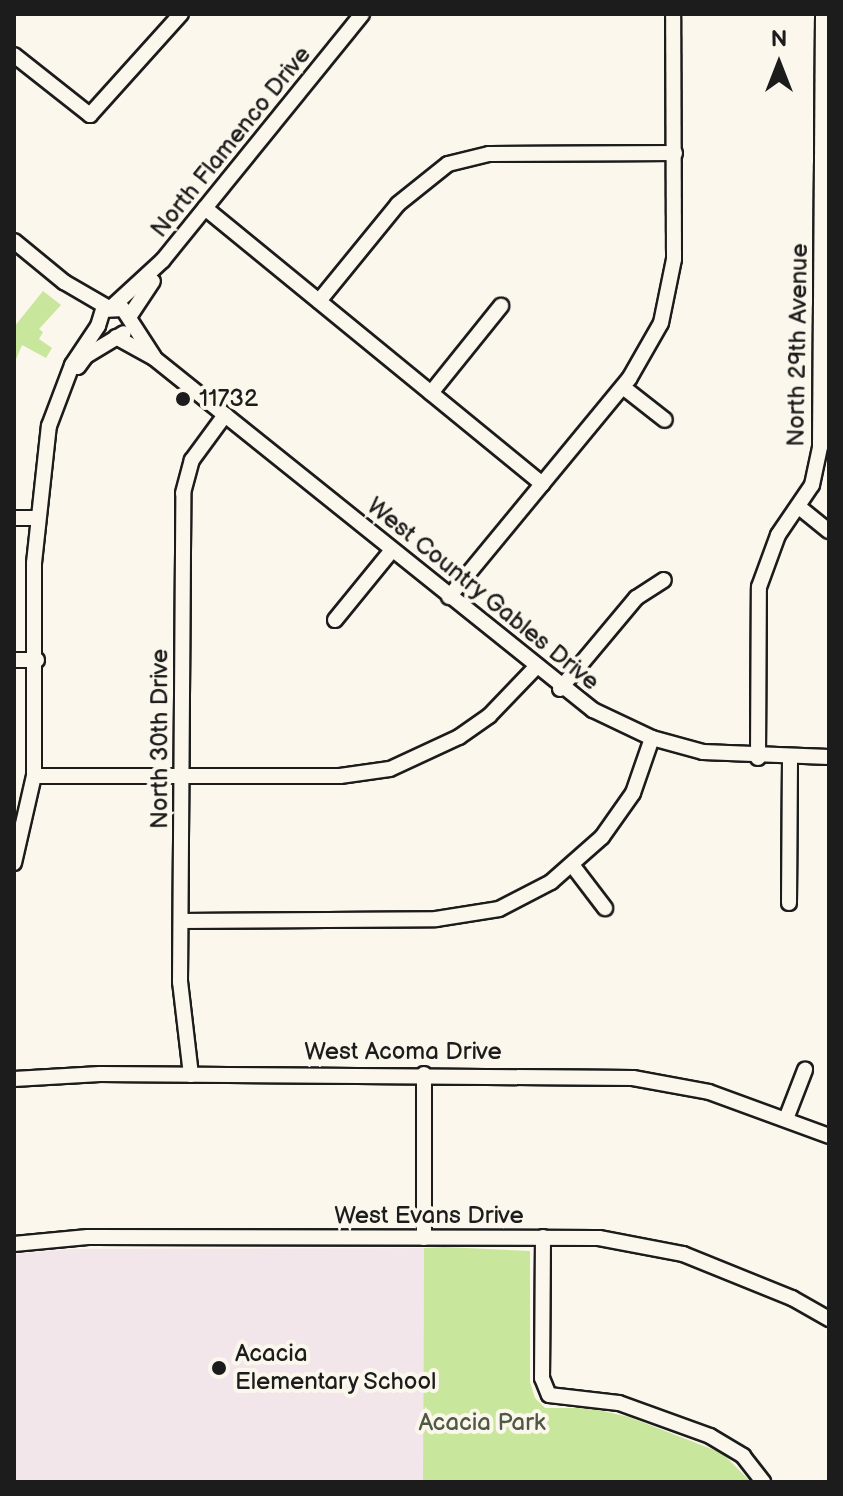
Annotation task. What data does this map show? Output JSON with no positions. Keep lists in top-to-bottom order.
{
  "streets": {
    "street": [
      "North Flamenco Drive",
      "North 29th Avenue",
      "West Country Gables Drive",
      "North 30th Drive",
      "West Acoma Drive",
      "West Evans Drive"
    ]
  },
  "crossings": [
    ["North Flamenco Drive", "West Country Gables Drive"],
    ["North 29th Avenue", "West Country Gables Drive"],
    ["West Country Gables Drive", "North 30th Drive"],
    ["North 30th Drive", "West Acoma Drive"]
  ],
  "parks": ["Acacia Park"],
  "places": ["11732", "Acacia Elementary School"],
  "north": "top"
}
